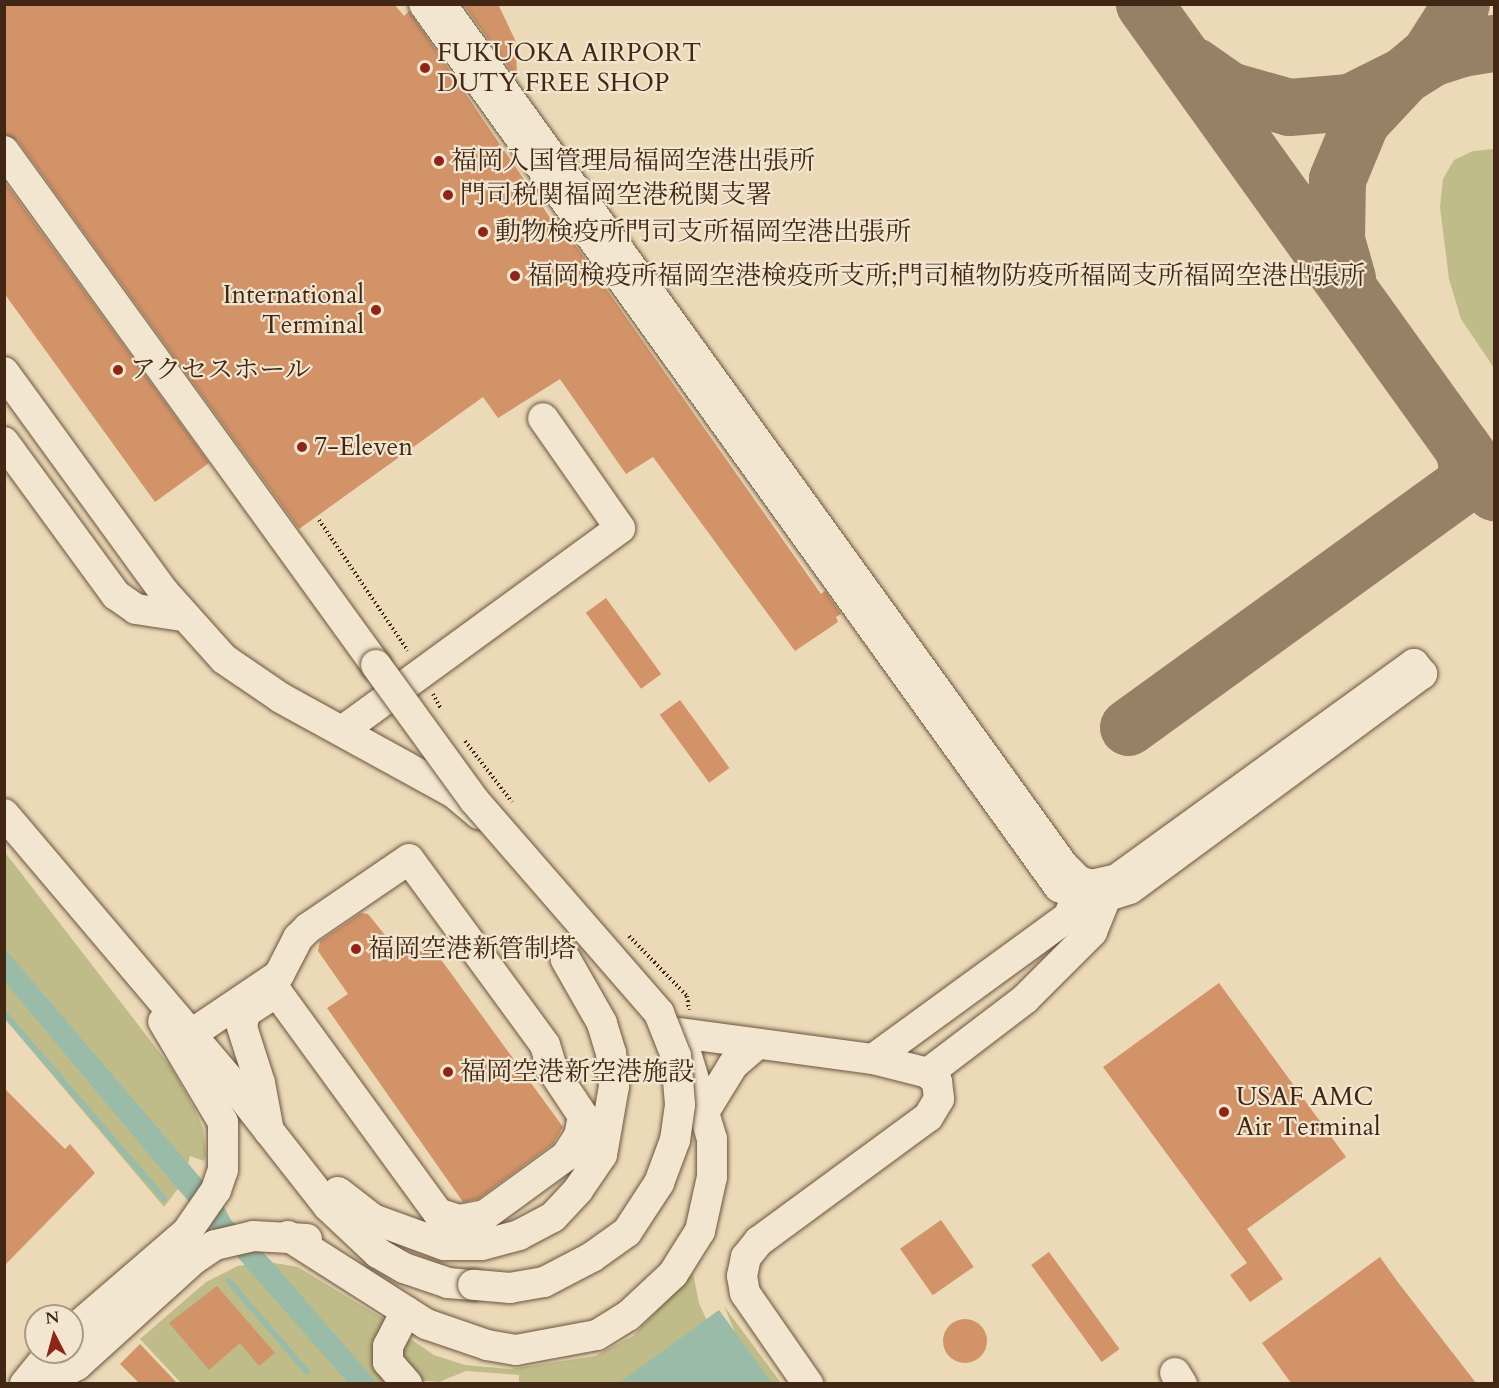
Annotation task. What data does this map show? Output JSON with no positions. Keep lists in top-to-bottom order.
{
  "places": [
    "FUKUOKA AIRPORT DUTY FREE SHOP",
    "福岡入国管理局福岡空港出張所",
    "門司税関福岡空港税関支署",
    "動物検疫所門司支所福岡空港出張所",
    "福岡検疫所福岡空港検疫所支所;門司植物防疫所福岡支所福岡空港出張所",
    "International Terminal",
    "アクセスホール",
    "7-Eleven",
    "福岡空港新管制塔",
    "福岡空港新空港施設",
    "USAF AMC Air Terminal"
  ],
  "north": "top"
}
